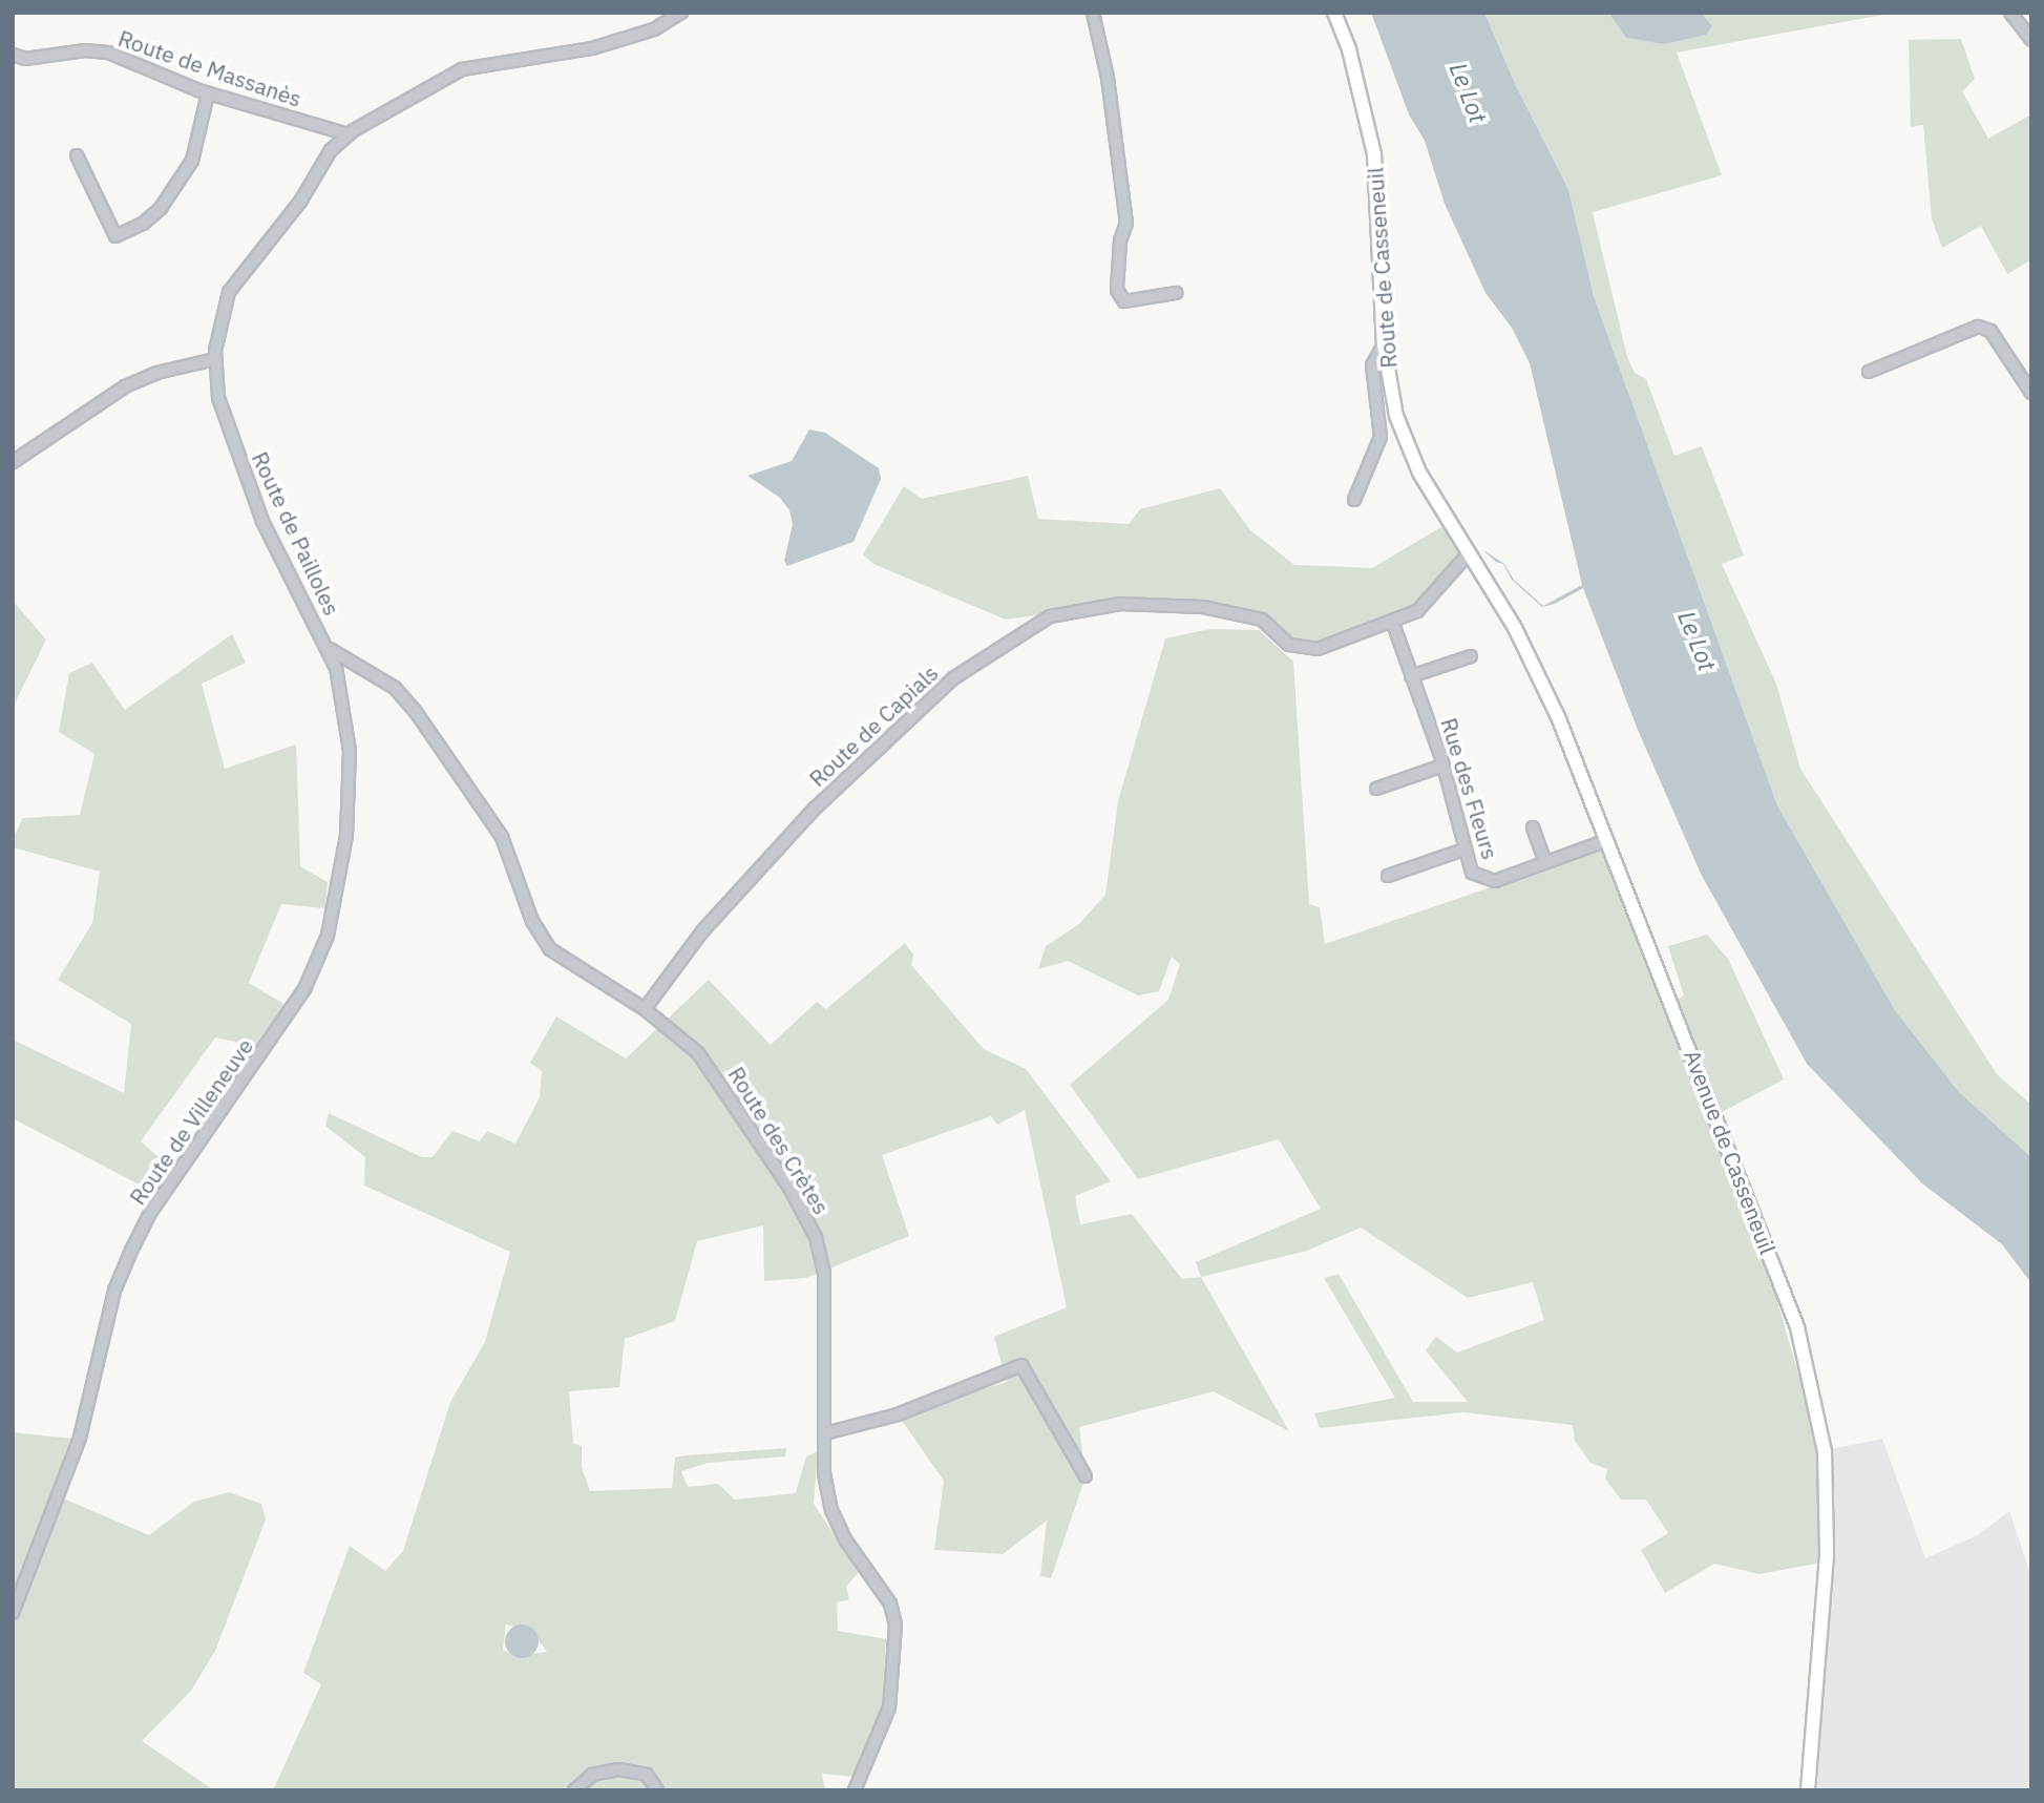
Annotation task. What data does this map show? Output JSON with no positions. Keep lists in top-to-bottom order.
{
  "streets": {
    "main road": ["Route de Casseneuil", "Avenue de Casseneuil"],
    "street": [
      "Route de Massanès",
      "Route de Pailloles",
      "Route de Capials",
      "Rue des Fleurs",
      "Route de Villeneuve",
      "Route des Crètes"
    ]
  },
  "crossings": [
    ["Route de Massanès", "Route de Pailloles"],
    ["Route de Casseneuil", "Route de Capials"],
    ["Route de Casseneuil", "Avenue de Casseneuil"],
    ["Route de Pailloles", "Route de Villeneuve"],
    ["Route de Pailloles", "Route des Crètes"],
    ["Route de Capials", "Rue des Fleurs"],
    ["Route de Capials", "Route des Crètes"],
    ["Route de Capials", "Avenue de Casseneuil"],
    ["Rue des Fleurs", "Avenue de Casseneuil"],
    ["Route de Villeneuve", "Route des Crètes"]
  ],
  "water": ["Le Lot"]
}
